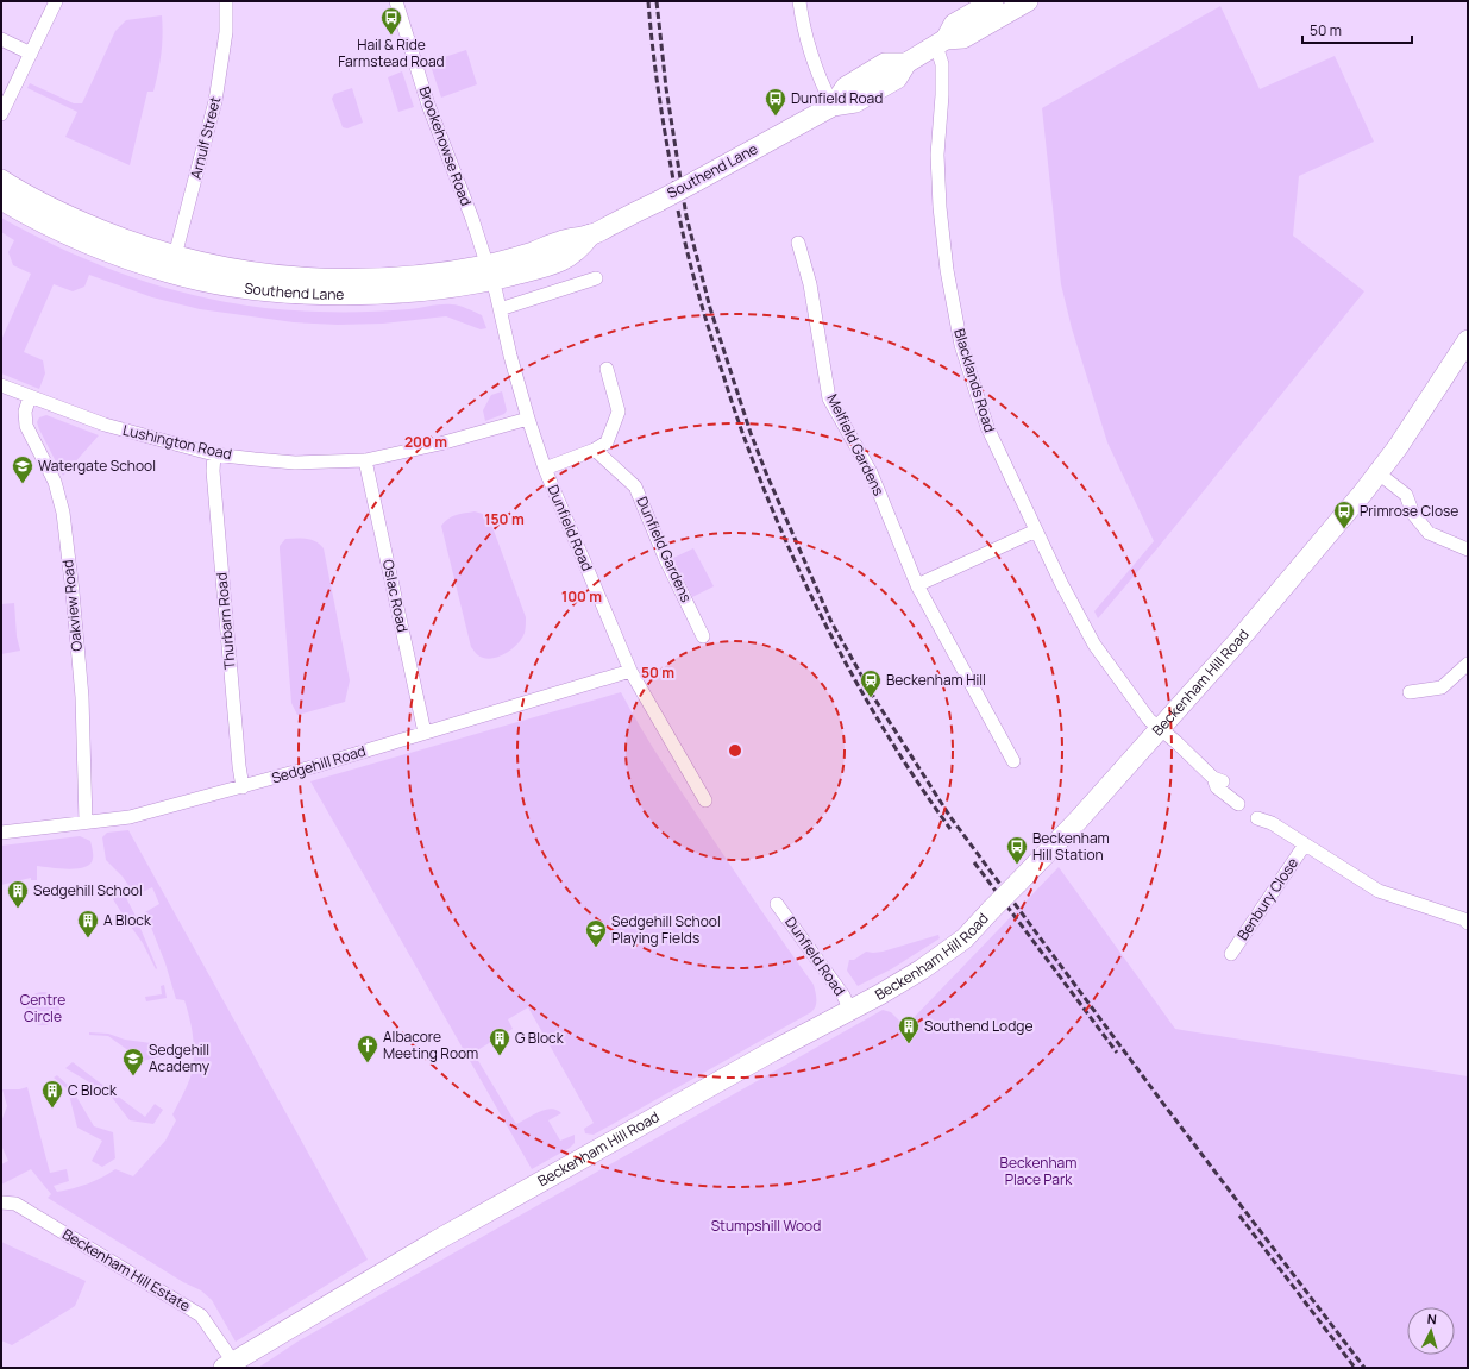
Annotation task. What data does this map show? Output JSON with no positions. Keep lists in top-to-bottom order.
{
  "streets": {
    "main road": ["Southend Lane", "Beckenham Hill Road"],
    "street": [
      "Arnulf Street",
      "Brookehowse Road",
      "Blacklands Road",
      "Lushington Road",
      "Melfield Gardens",
      "Dunfield Road",
      "Dunfield Gardens",
      "Oslac Road",
      "Oakview Road",
      "Thurbarn Road",
      "Sedgehill Road",
      "Benbury Close",
      "Beckenham Hill Estate"
    ]
  },
  "crossings": [
    ["Arnulf Street", "Southend Lane"],
    ["Brookehowse Road", "Southend Lane"],
    ["Brookehowse Road", "Dunfield Road"],
    ["Southend Lane", "Blacklands Road"],
    ["Southend Lane", "Dunfield Road"],
    ["Blacklands Road", "Beckenham Hill Road"],
    ["Lushington Road", "Dunfield Road"],
    ["Lushington Road", "Oslac Road"],
    ["Lushington Road", "Oakview Road"],
    ["Lushington Road", "Thurbarn Road"],
    ["Dunfield Road", "Beckenham Hill Road"],
    ["Dunfield Road", "Sedgehill Road"],
    ["Oslac Road", "Sedgehill Road"],
    ["Oakview Road", "Sedgehill Road"],
    ["Thurbarn Road", "Sedgehill Road"],
    ["Beckenham Hill Road", "Beckenham Hill Estate"]
  ],
  "parks": ["Centre Circle", "Beckenham Place Park", "Stumpshill Wood"],
  "places": {
    "bus stop": [
      "Hail & Ride Farmstead Road",
      "Dunfield Road",
      "Primrose Close",
      "Beckenham Hill Station"
    ],
    "school or university": ["Watergate School", "Sedgehill School Playing Fields", "Sedgehill Academy"],
    "station": ["Beckenham Hill"],
    "building": [
      "Sedgehill School",
      "A Block",
      "Southend Lodge",
      "G Block",
      "C Block"
    ],
    "church": ["Albacore Meeting Room"]
  },
  "scale_bar": "50 m",
  "north": "top",
  "rings": [
    "200 m",
    "150 m",
    "100 m",
    "50 m"
  ]
}
